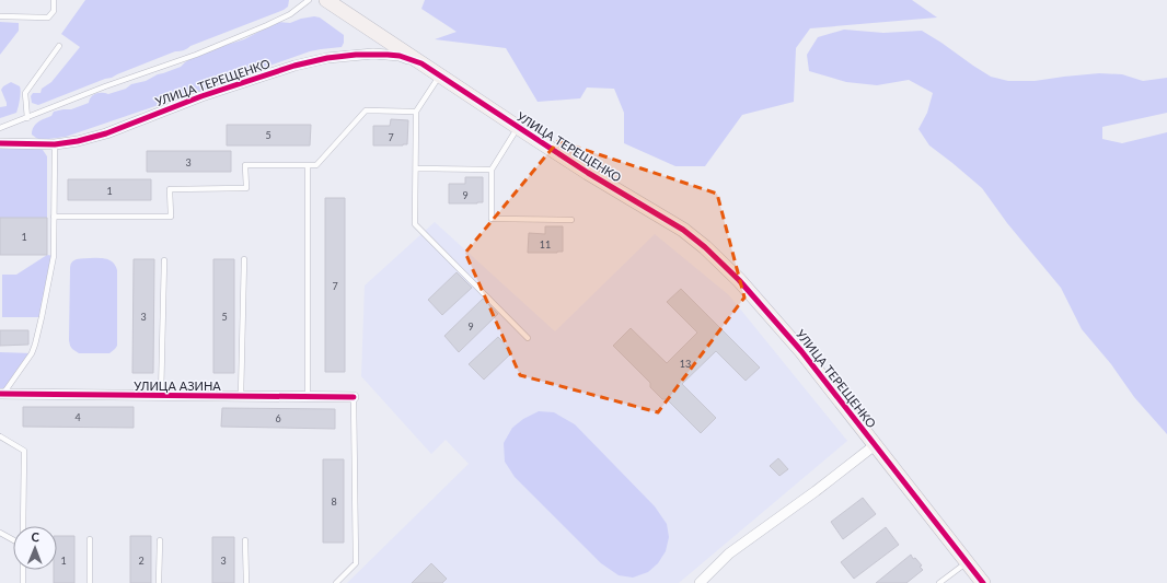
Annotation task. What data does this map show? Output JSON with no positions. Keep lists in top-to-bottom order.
{
  "streets": {
    "street": ["УЛИЦА ТЕРЕЩЕНКО", "УЛИЦА АЗИНА"]
  },
  "house_numbers": [
    "5",
    "7",
    "3",
    "1",
    "9",
    "1",
    "11",
    "7",
    "3",
    "5",
    "9",
    "13",
    "4",
    "6",
    "8",
    "1",
    "2",
    "3"
  ],
  "north": "top"
}
